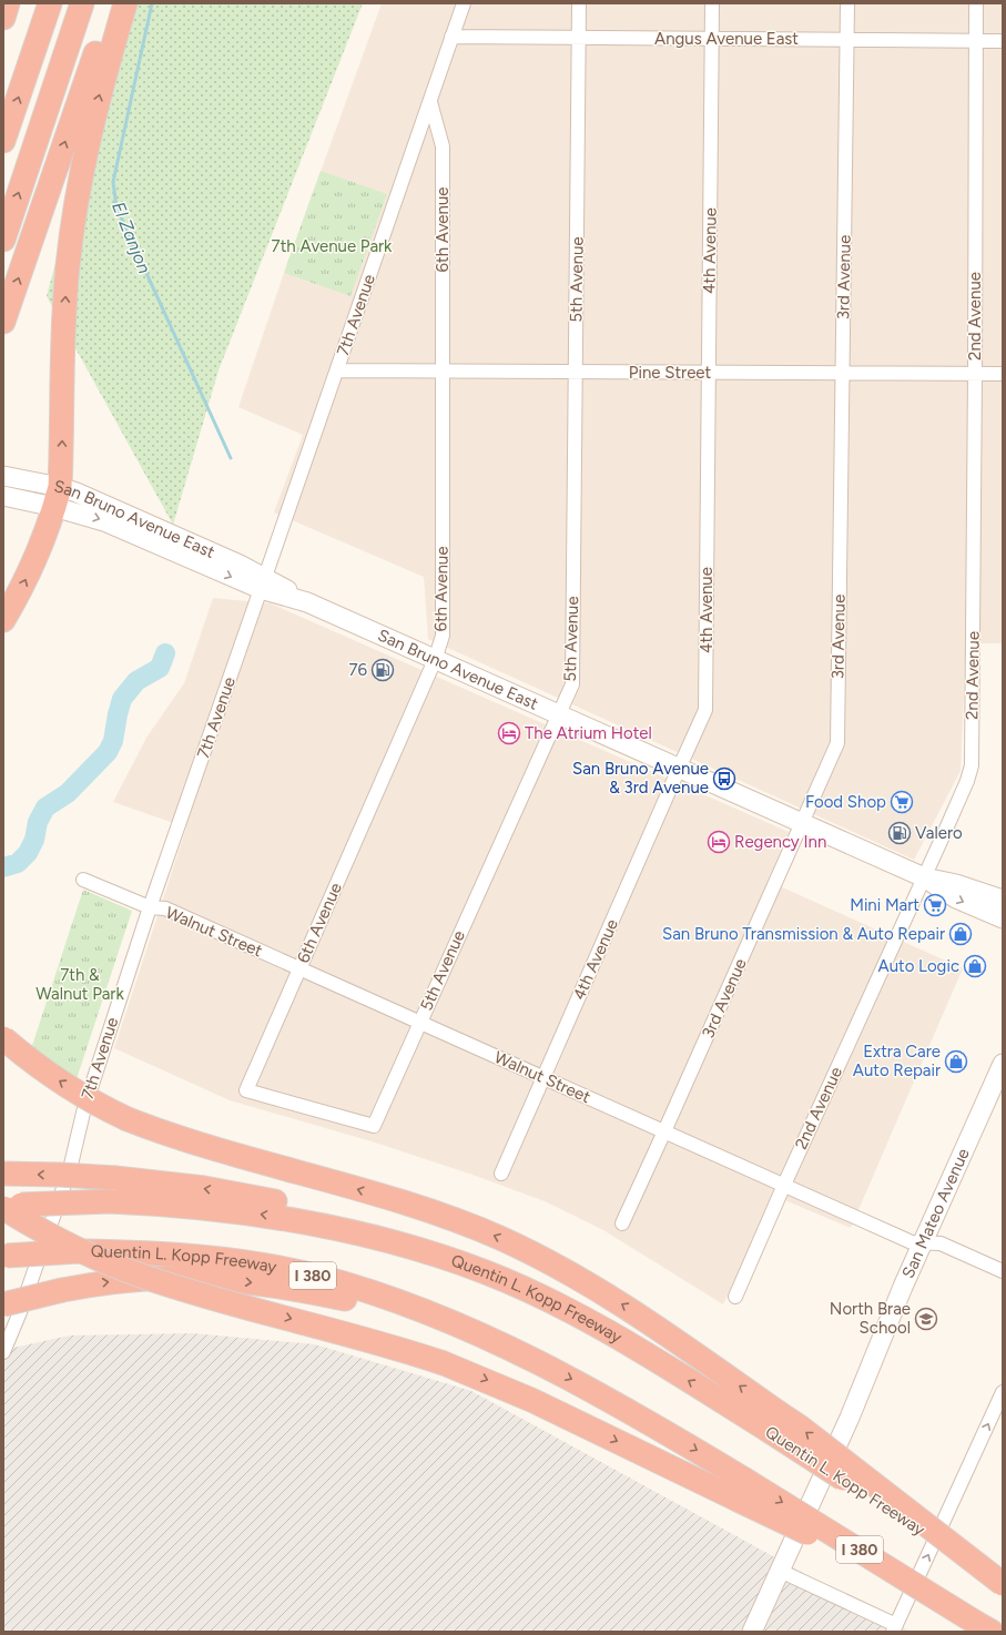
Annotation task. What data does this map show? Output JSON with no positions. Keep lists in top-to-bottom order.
{
  "streets": {
    "highway": ["Quentin L. Kopp Freeway", "I 380"],
    "main road": ["San Bruno Avenue East", "San Mateo Avenue"],
    "street": [
      "Angus Avenue East",
      "6th Avenue",
      "4th Avenue",
      "3rd Avenue",
      "5th Avenue",
      "7th Avenue",
      "2nd Avenue",
      "Pine Street",
      "Walnut Street"
    ]
  },
  "crossings": [
    ["Angus Avenue East", "4th Avenue"],
    ["Angus Avenue East", "3rd Avenue"],
    ["Angus Avenue East", "5th Avenue"],
    ["Angus Avenue East", "7th Avenue"],
    ["Angus Avenue East", "2nd Avenue"],
    ["6th Avenue", "5th Avenue"],
    ["6th Avenue", "7th Avenue"],
    ["6th Avenue", "Pine Street"],
    ["6th Avenue", "San Bruno Avenue East"],
    ["6th Avenue", "Walnut Street"],
    ["4th Avenue", "Pine Street"],
    ["4th Avenue", "San Bruno Avenue East"],
    ["4th Avenue", "Walnut Street"],
    ["3rd Avenue", "Pine Street"],
    ["3rd Avenue", "San Bruno Avenue East"],
    ["3rd Avenue", "Walnut Street"],
    ["5th Avenue", "Pine Street"],
    ["5th Avenue", "San Bruno Avenue East"],
    ["5th Avenue", "Walnut Street"],
    ["7th Avenue", "Pine Street"],
    ["7th Avenue", "San Bruno Avenue East"],
    ["7th Avenue", "Walnut Street"],
    ["2nd Avenue", "Pine Street"],
    ["2nd Avenue", "San Bruno Avenue East"],
    ["2nd Avenue", "Walnut Street"],
    ["Walnut Street", "San Mateo Avenue"]
  ],
  "water": ["El Zanjon"],
  "parks": ["7th Avenue Park", "7th & Walnut Park"],
  "places": {
    "fuel station": ["76", "Valero"],
    "hotel": ["The Atrium Hotel", "Regency Inn"],
    "bus stop": ["San Bruno Avenue & 3rd Avenue"],
    "supermarket": ["Food Shop", "Mini Mart"],
    "shop": ["San Bruno Transmission & Auto Repair", "Auto Logic", "Extra Care Auto Repair"],
    "school or university": ["North Brae School"]
  }
}
